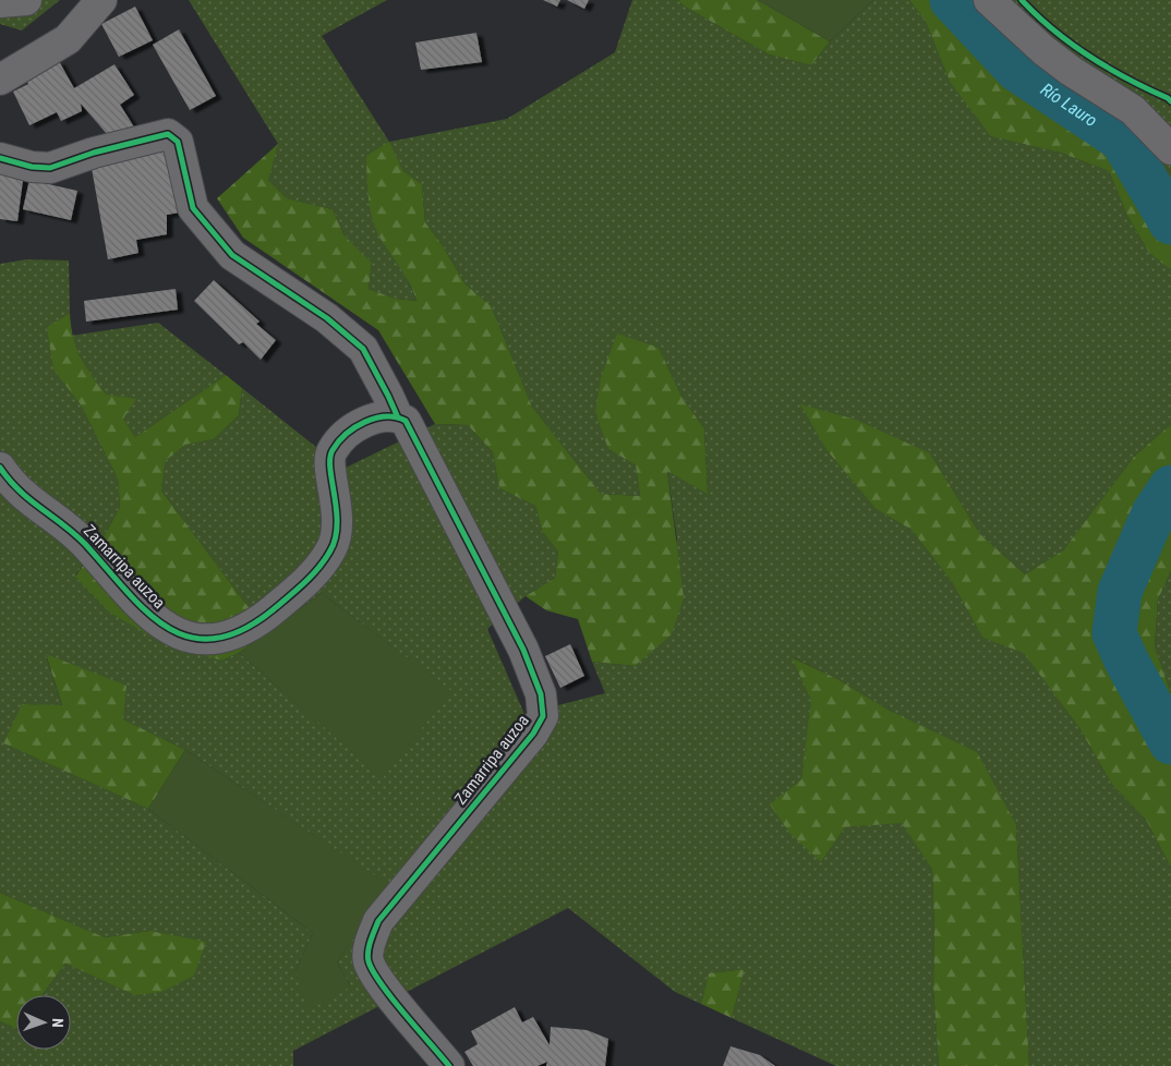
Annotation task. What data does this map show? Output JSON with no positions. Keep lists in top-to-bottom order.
{
  "streets": {
    "street": ["Zamarripa auzoa"]
  },
  "water": ["Río Lauro"],
  "north": "right"
}
